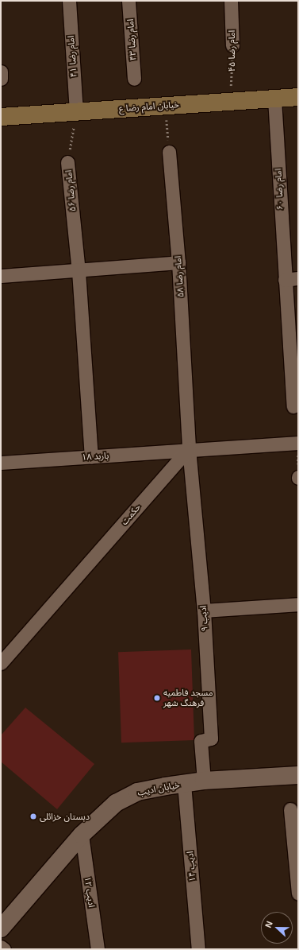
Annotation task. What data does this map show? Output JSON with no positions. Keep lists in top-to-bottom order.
{
  "streets": {
    "main road": ["خیابان امام رضا ع"],
    "street": [
      "امام رضا ۴۳",
      "امام رضا ۴۵",
      "امام رضا ۴۱",
      "امام رضا ۶۰",
      "امام رضا ۵۶",
      "امام رضا ۵۸",
      "باربد ۱۸",
      "حکمت",
      "ادیب ۹",
      "خیابان ادیب",
      "ادیب ۱۴",
      "ادیب ۱۲"
    ]
  },
  "crossings": [
    ["امام رضا ۴۵", "خیابان امام رضا ع"],
    ["امام رضا ۴۱", "خیابان امام رضا ع"],
    ["امام رضا ۴۱", "امام رضا ۵۶"],
    ["خیابان امام رضا ع", "امام رضا ۶۰"],
    ["خیابان امام رضا ع", "امام رضا ۵۶"],
    ["امام رضا ۵۶", "باربد ۱۸"],
    ["امام رضا ۵۸", "باربد ۱۸"],
    ["امام رضا ۵۸", "حکمت"],
    ["امام رضا ۵۸", "ادیب ۹"],
    ["باربد ۱۸", "حکمت"],
    ["باربد ۱۸", "ادیب ۹"],
    ["حکمت", "ادیب ۹"],
    ["ادیب ۹", "خیابان ادیب"],
    ["خیابان ادیب", "ادیب ۱۴"],
    ["خیابان ادیب", "ادیب ۱۲"]
  ],
  "places": ["مسجد فاطمیه فرهنگ شهر", "دبستان خزائلی"],
  "north": "left"
}
